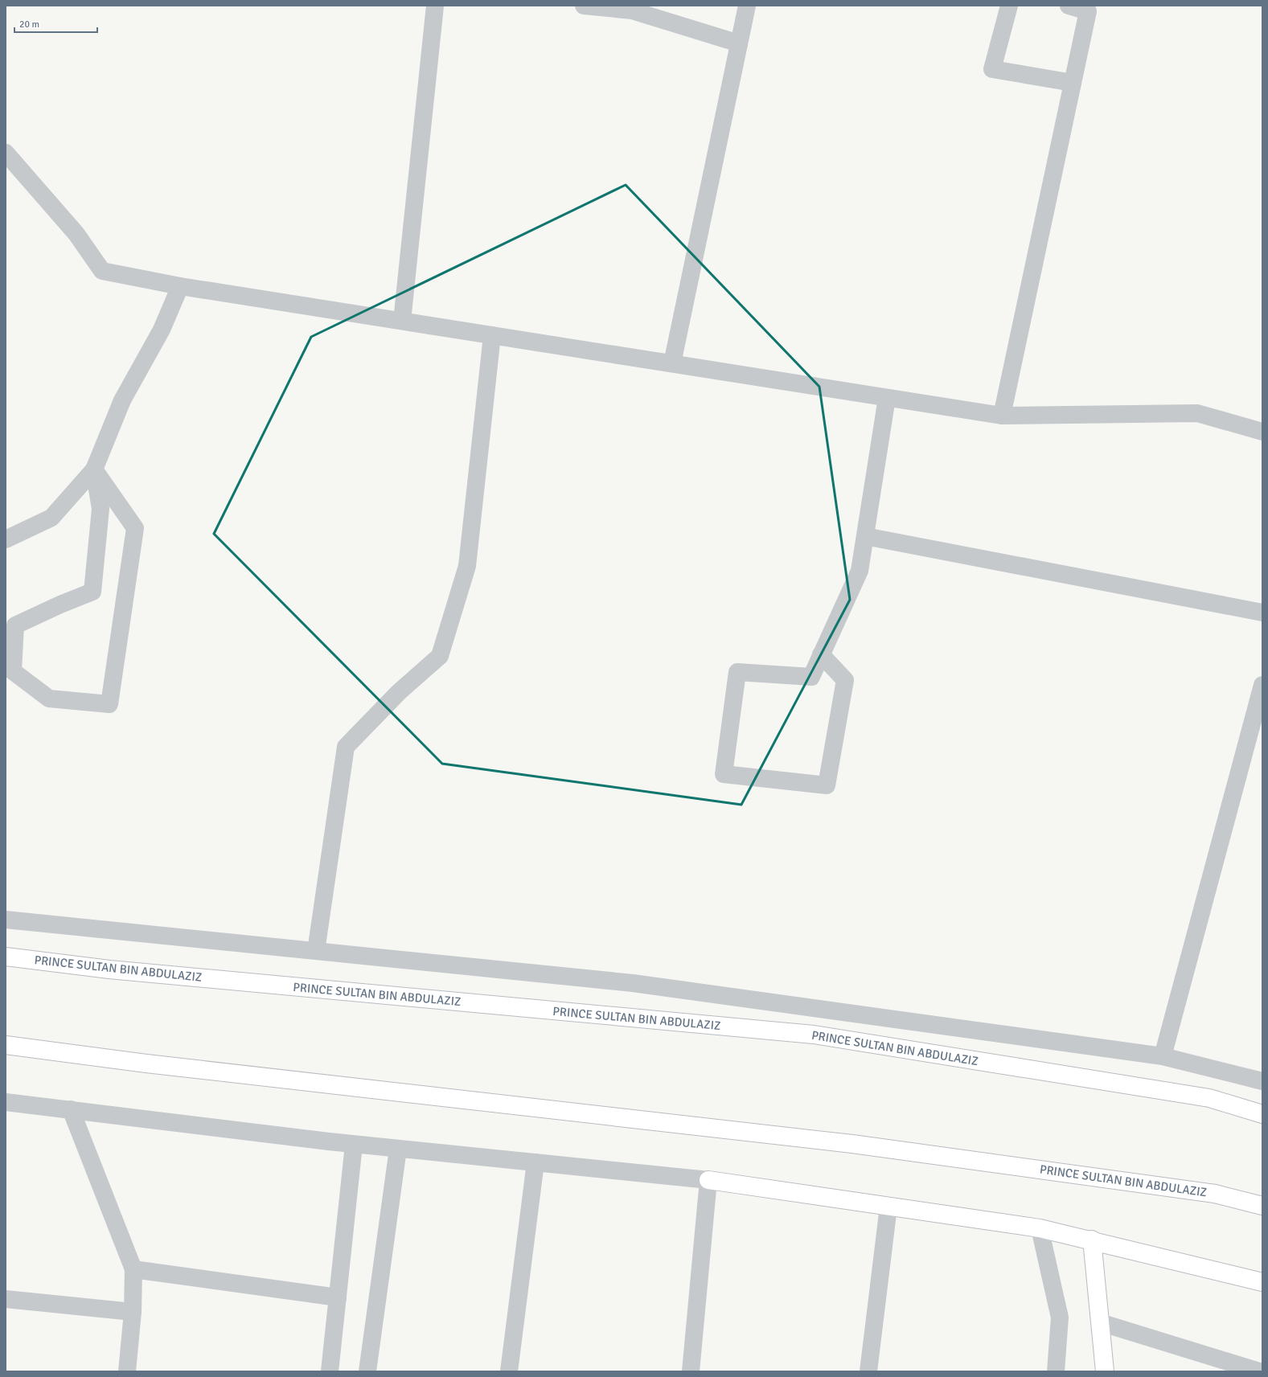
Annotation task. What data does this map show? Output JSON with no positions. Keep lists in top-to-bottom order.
{
  "streets": {
    "main road": ["PRINCE SULTAN BIN ABDULAZIZ"]
  },
  "scale_bar": "20 m"
}
